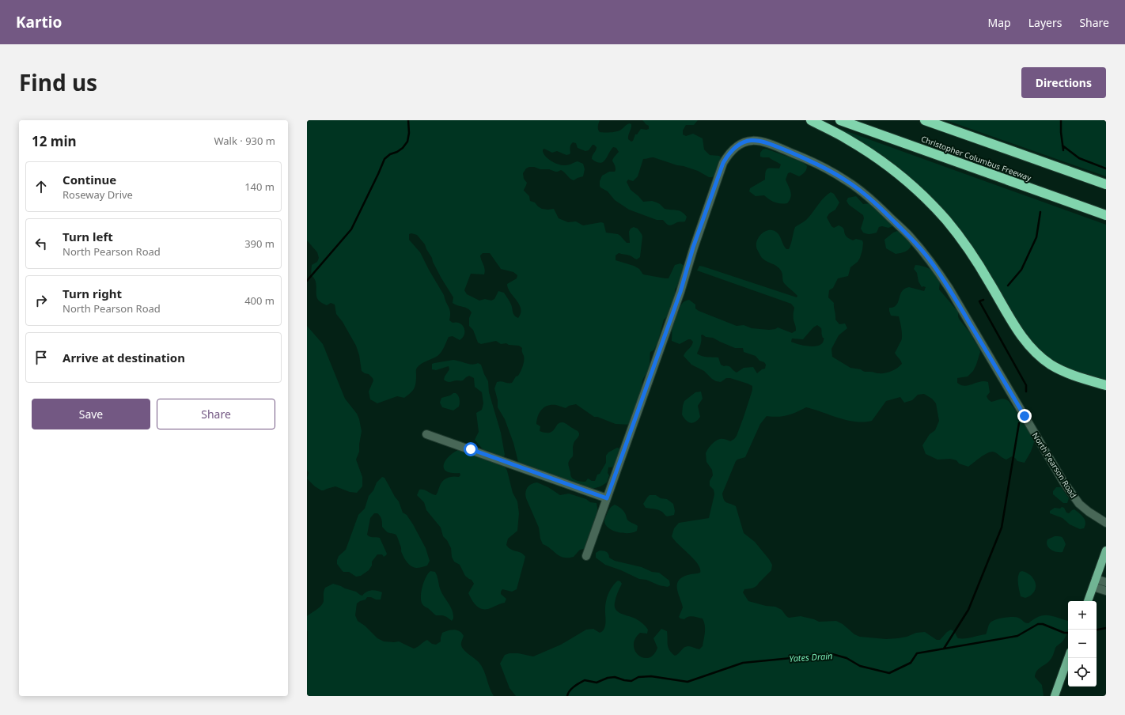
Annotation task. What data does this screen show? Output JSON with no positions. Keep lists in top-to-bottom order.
{
  "streets": {
    "highway": ["Christopher Columbus Freeway"],
    "street": ["North Pearson Road"]
  },
  "water": ["Yates Drain"],
  "page": {
    "header": "Kartio",
    "nav": ["Map", "Layers", "Share"],
    "title": "Find us",
    "buttons": [
      "Directions",
      ["Save", "Share"]
    ],
    "heading": ["12 min", "Walk · 930 m"],
    "list": [
      ["Continue", "Roseway Drive", "140 m"],
      ["Turn left", "North Pearson Road", "390 m"],
      ["Turn right", "North Pearson Road", "400 m"],
      "Arrive at destination"
    ],
    "map_buttons": ["+", "−"]
  }
}
